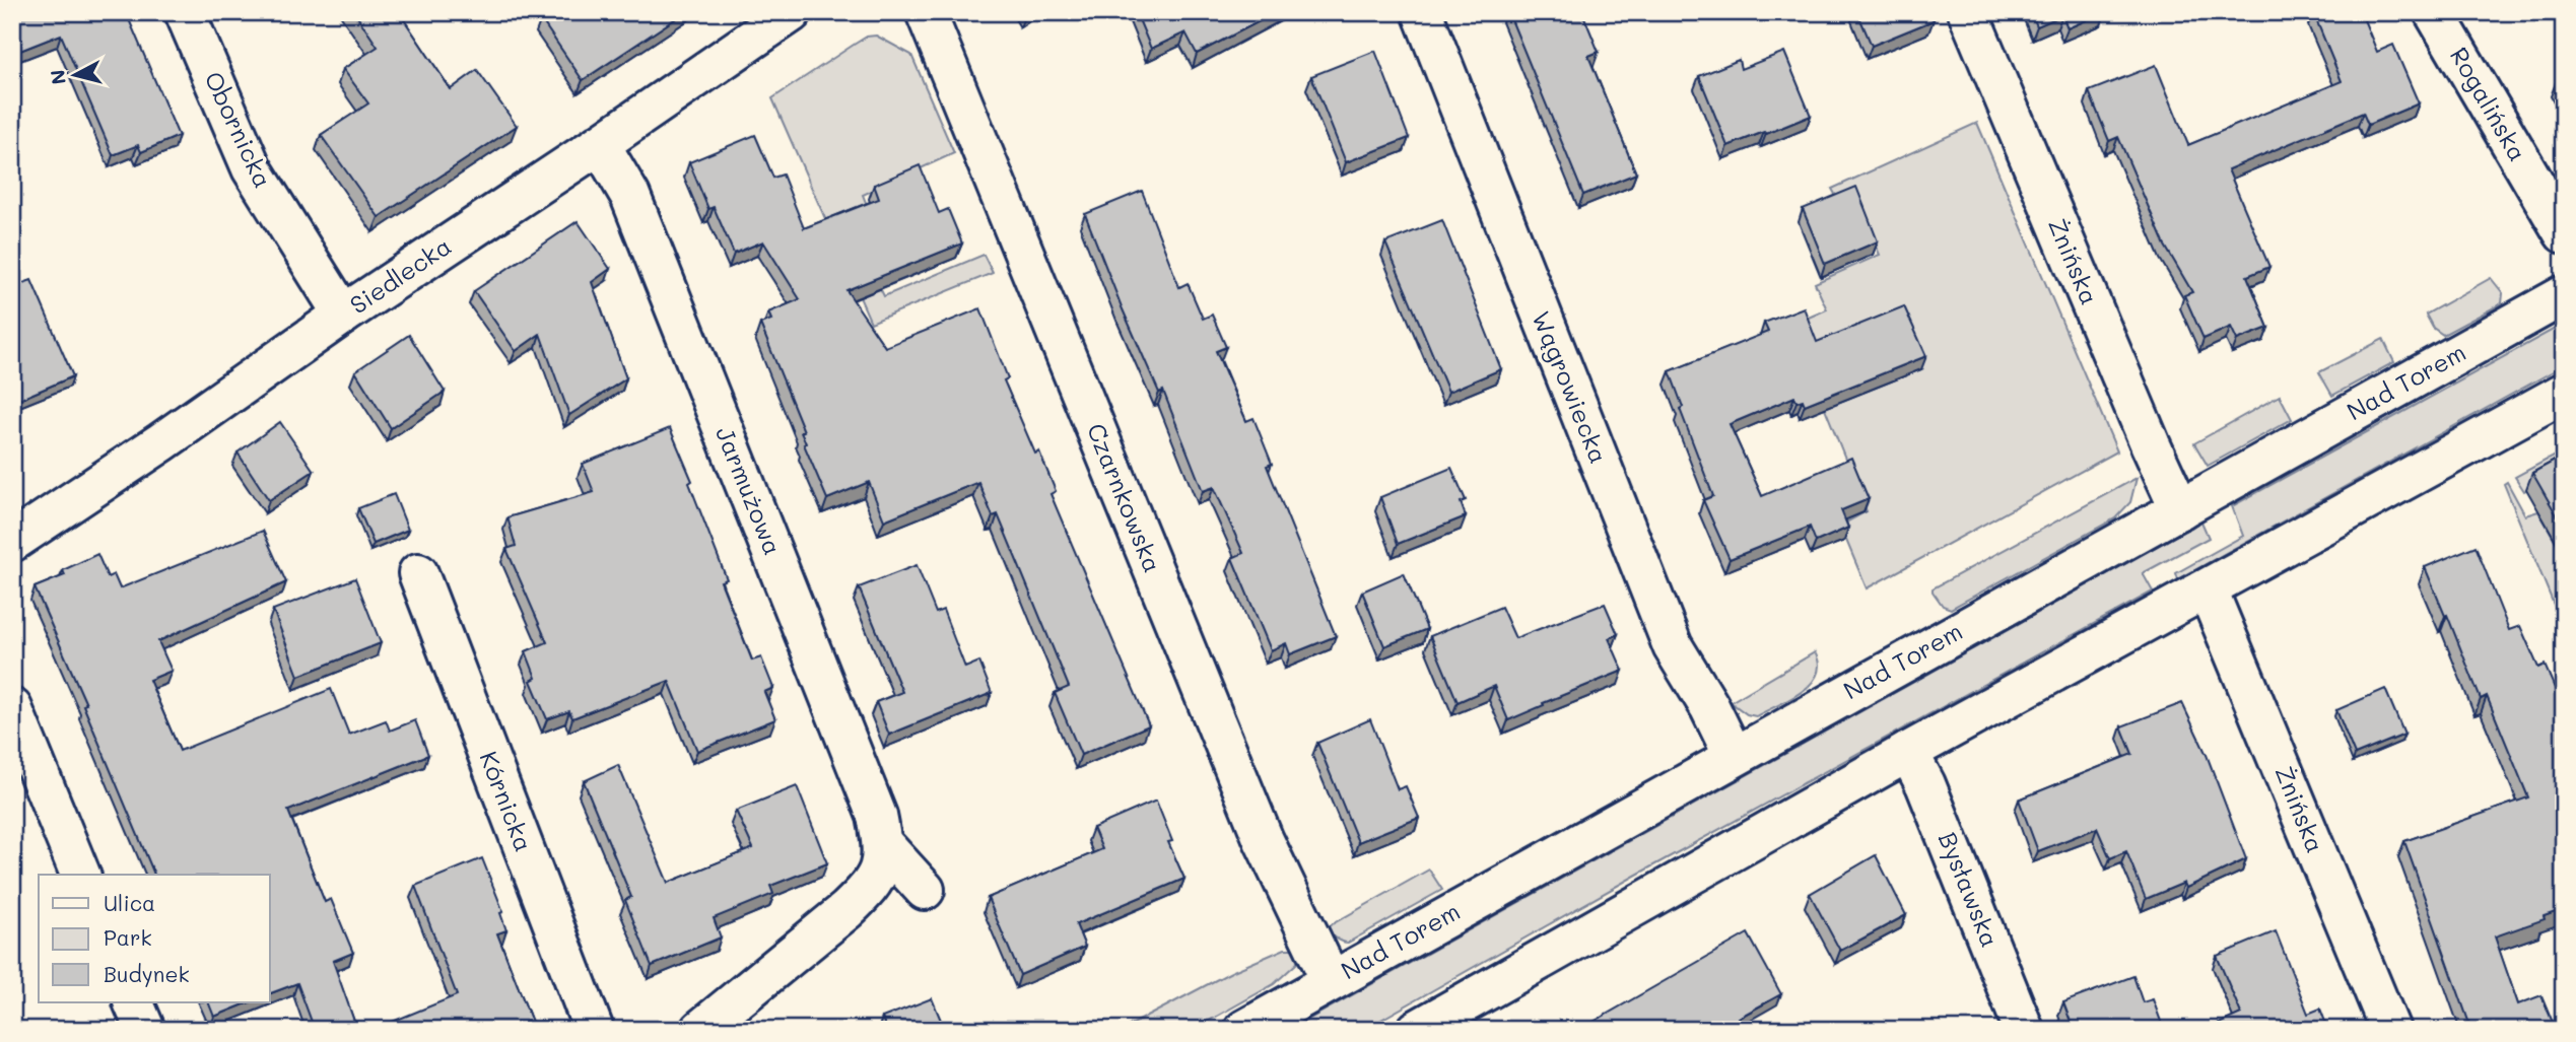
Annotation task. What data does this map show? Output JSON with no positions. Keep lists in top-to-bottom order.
{
  "streets": {
    "street": [
      "Rogalińska",
      "Obornicka",
      "Żnińska",
      "Siedlecka",
      "Nad Torem",
      "Wągrowiecka",
      "Jarmużowa",
      "Czarnkowska",
      "Kórnicka",
      "Bysławska"
    ]
  },
  "crossings": [
    ["Obornicka", "Siedlecka"],
    ["Żnińska", "Nad Torem"],
    ["Siedlecka", "Jarmużowa"],
    ["Nad Torem", "Wągrowiecka"],
    ["Nad Torem", "Czarnkowska"]
  ],
  "legend": ["Ulica", "Park", "Budynek"],
  "north": "left"
}
